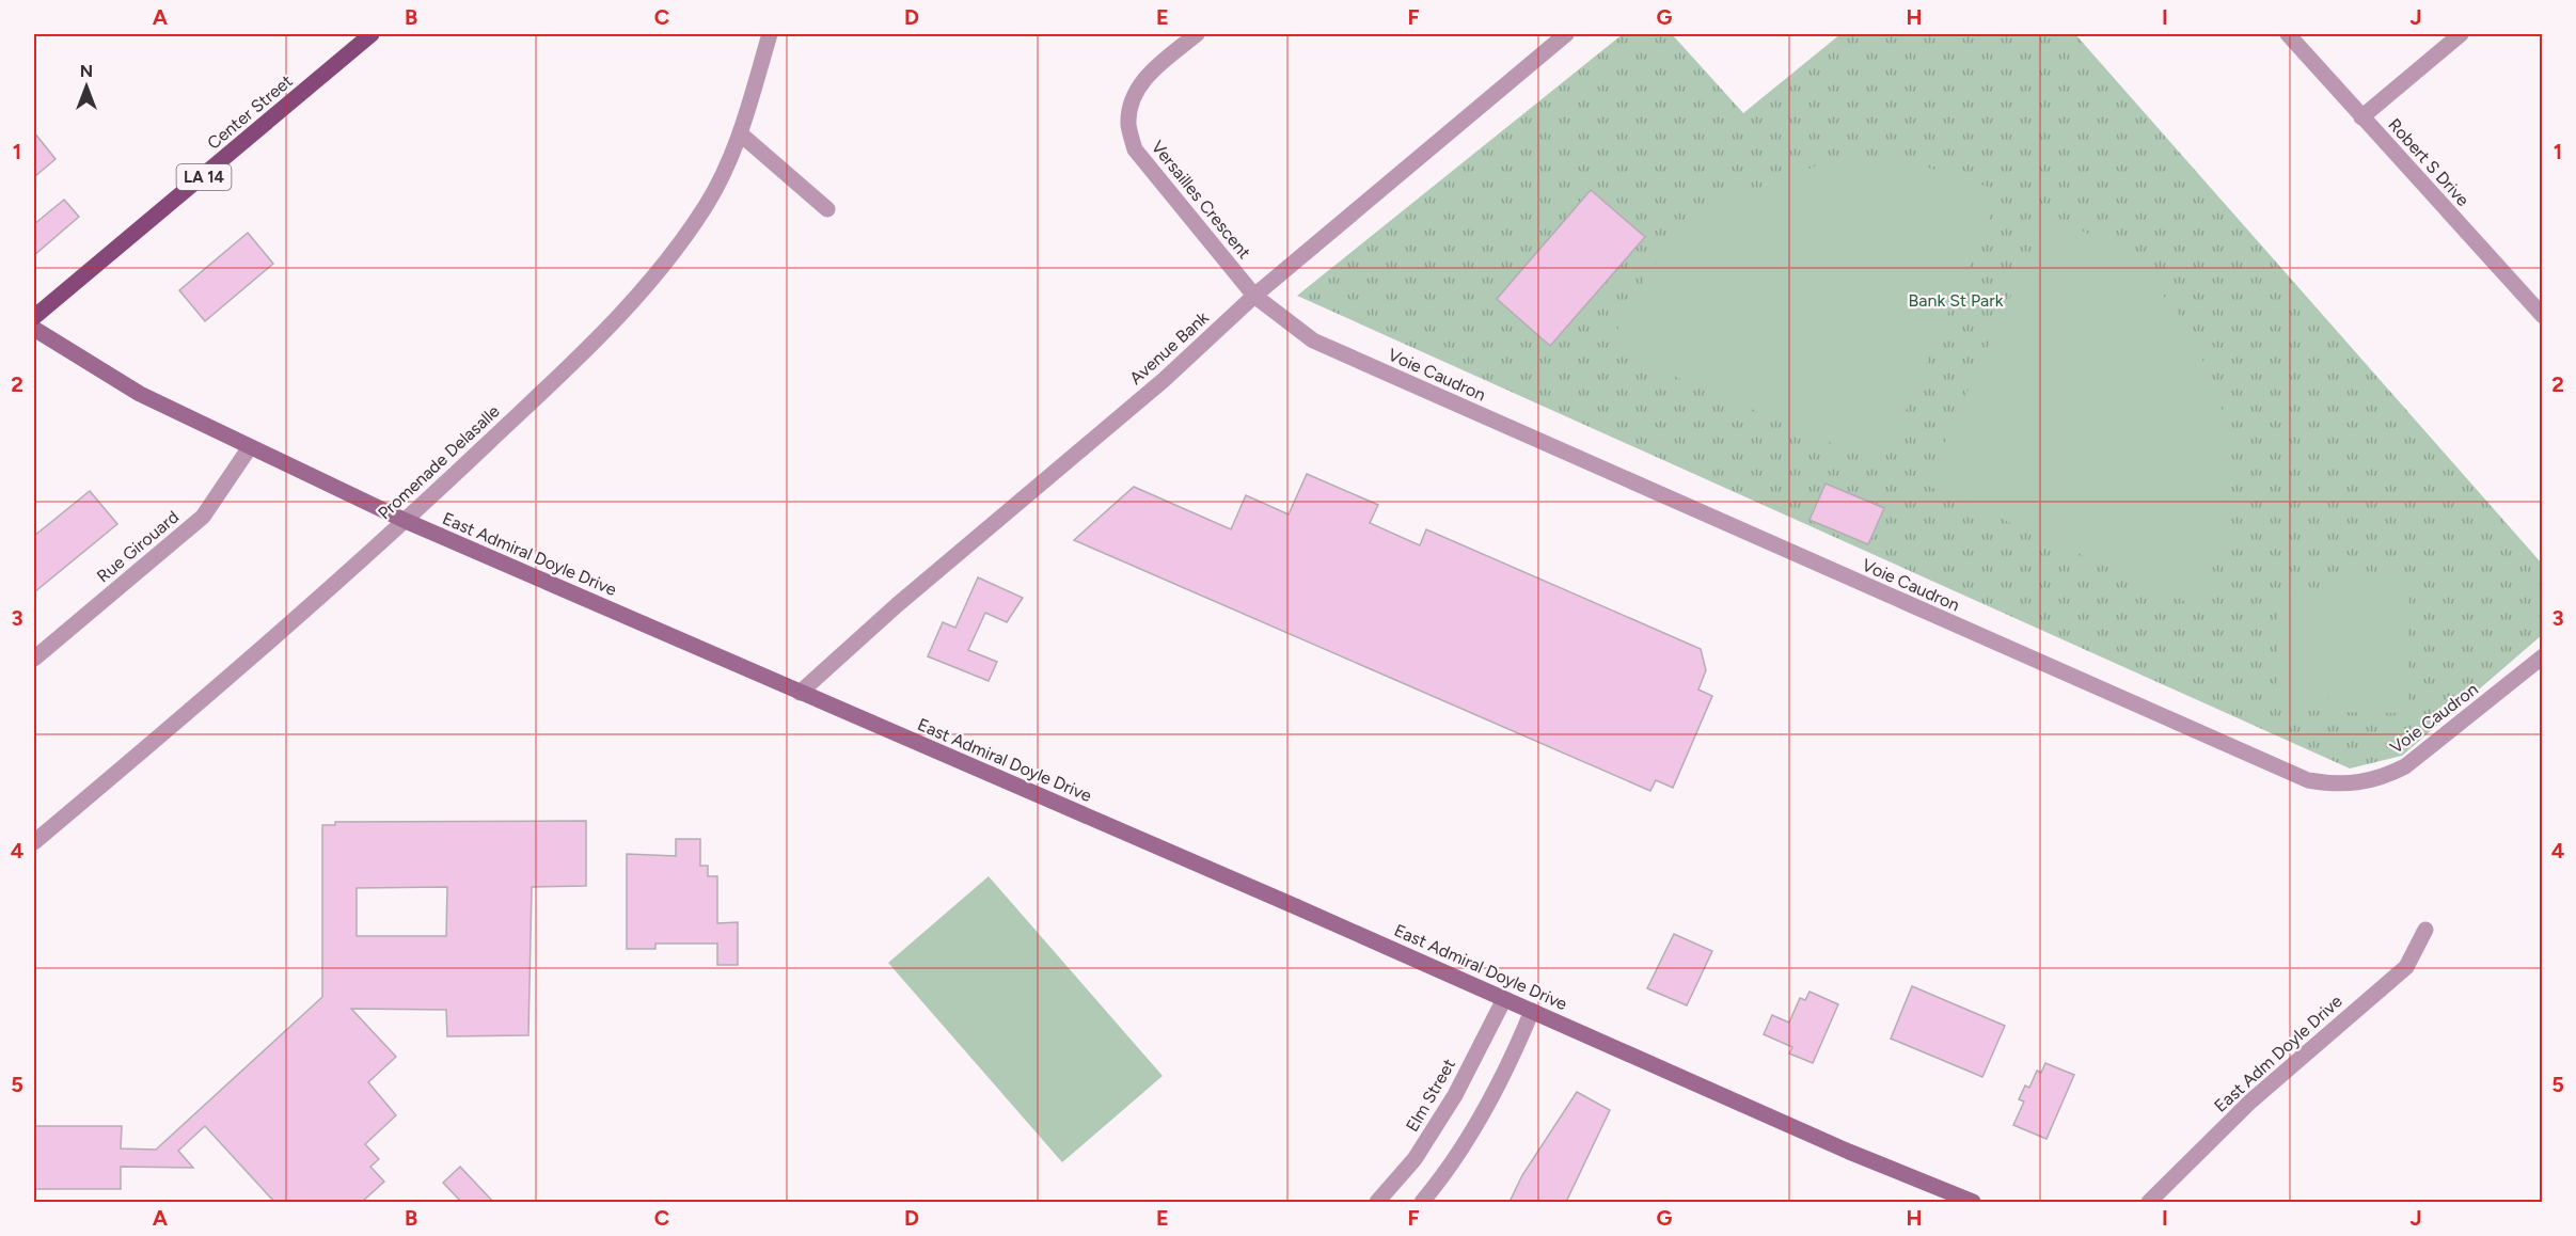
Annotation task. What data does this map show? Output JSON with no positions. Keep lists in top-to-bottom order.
{
  "streets": {
    "main road": ["Center Street", "LA 14", "East Admiral Doyle Drive"],
    "street": [
      "Robert S Drive",
      "Versailles Crescent",
      "Avenue Bank",
      "Voie Caudron",
      "Promenade Delasalle",
      "Rue Girouard",
      "East Adm Doyle Drive",
      "Elm Street"
    ]
  },
  "crossings": [
    ["Versailles Crescent", "Avenue Bank"],
    ["Versailles Crescent", "Voie Caudron"],
    ["Avenue Bank", "Voie Caudron"],
    ["Avenue Bank", "East Admiral Doyle Drive"],
    ["Promenade Delasalle", "East Admiral Doyle Drive"],
    ["Rue Girouard", "East Admiral Doyle Drive"],
    ["East Admiral Doyle Drive", "Elm Street"]
  ],
  "parks": ["Bank St Park"],
  "north": "top",
  "grid": {
    "columns": [
      "A",
      "B",
      "C",
      "D",
      "E",
      "F",
      "G",
      "H",
      "I",
      "J"
    ],
    "rows": [
      "1",
      "2",
      "3",
      "4",
      "5"
    ]
  }
}
